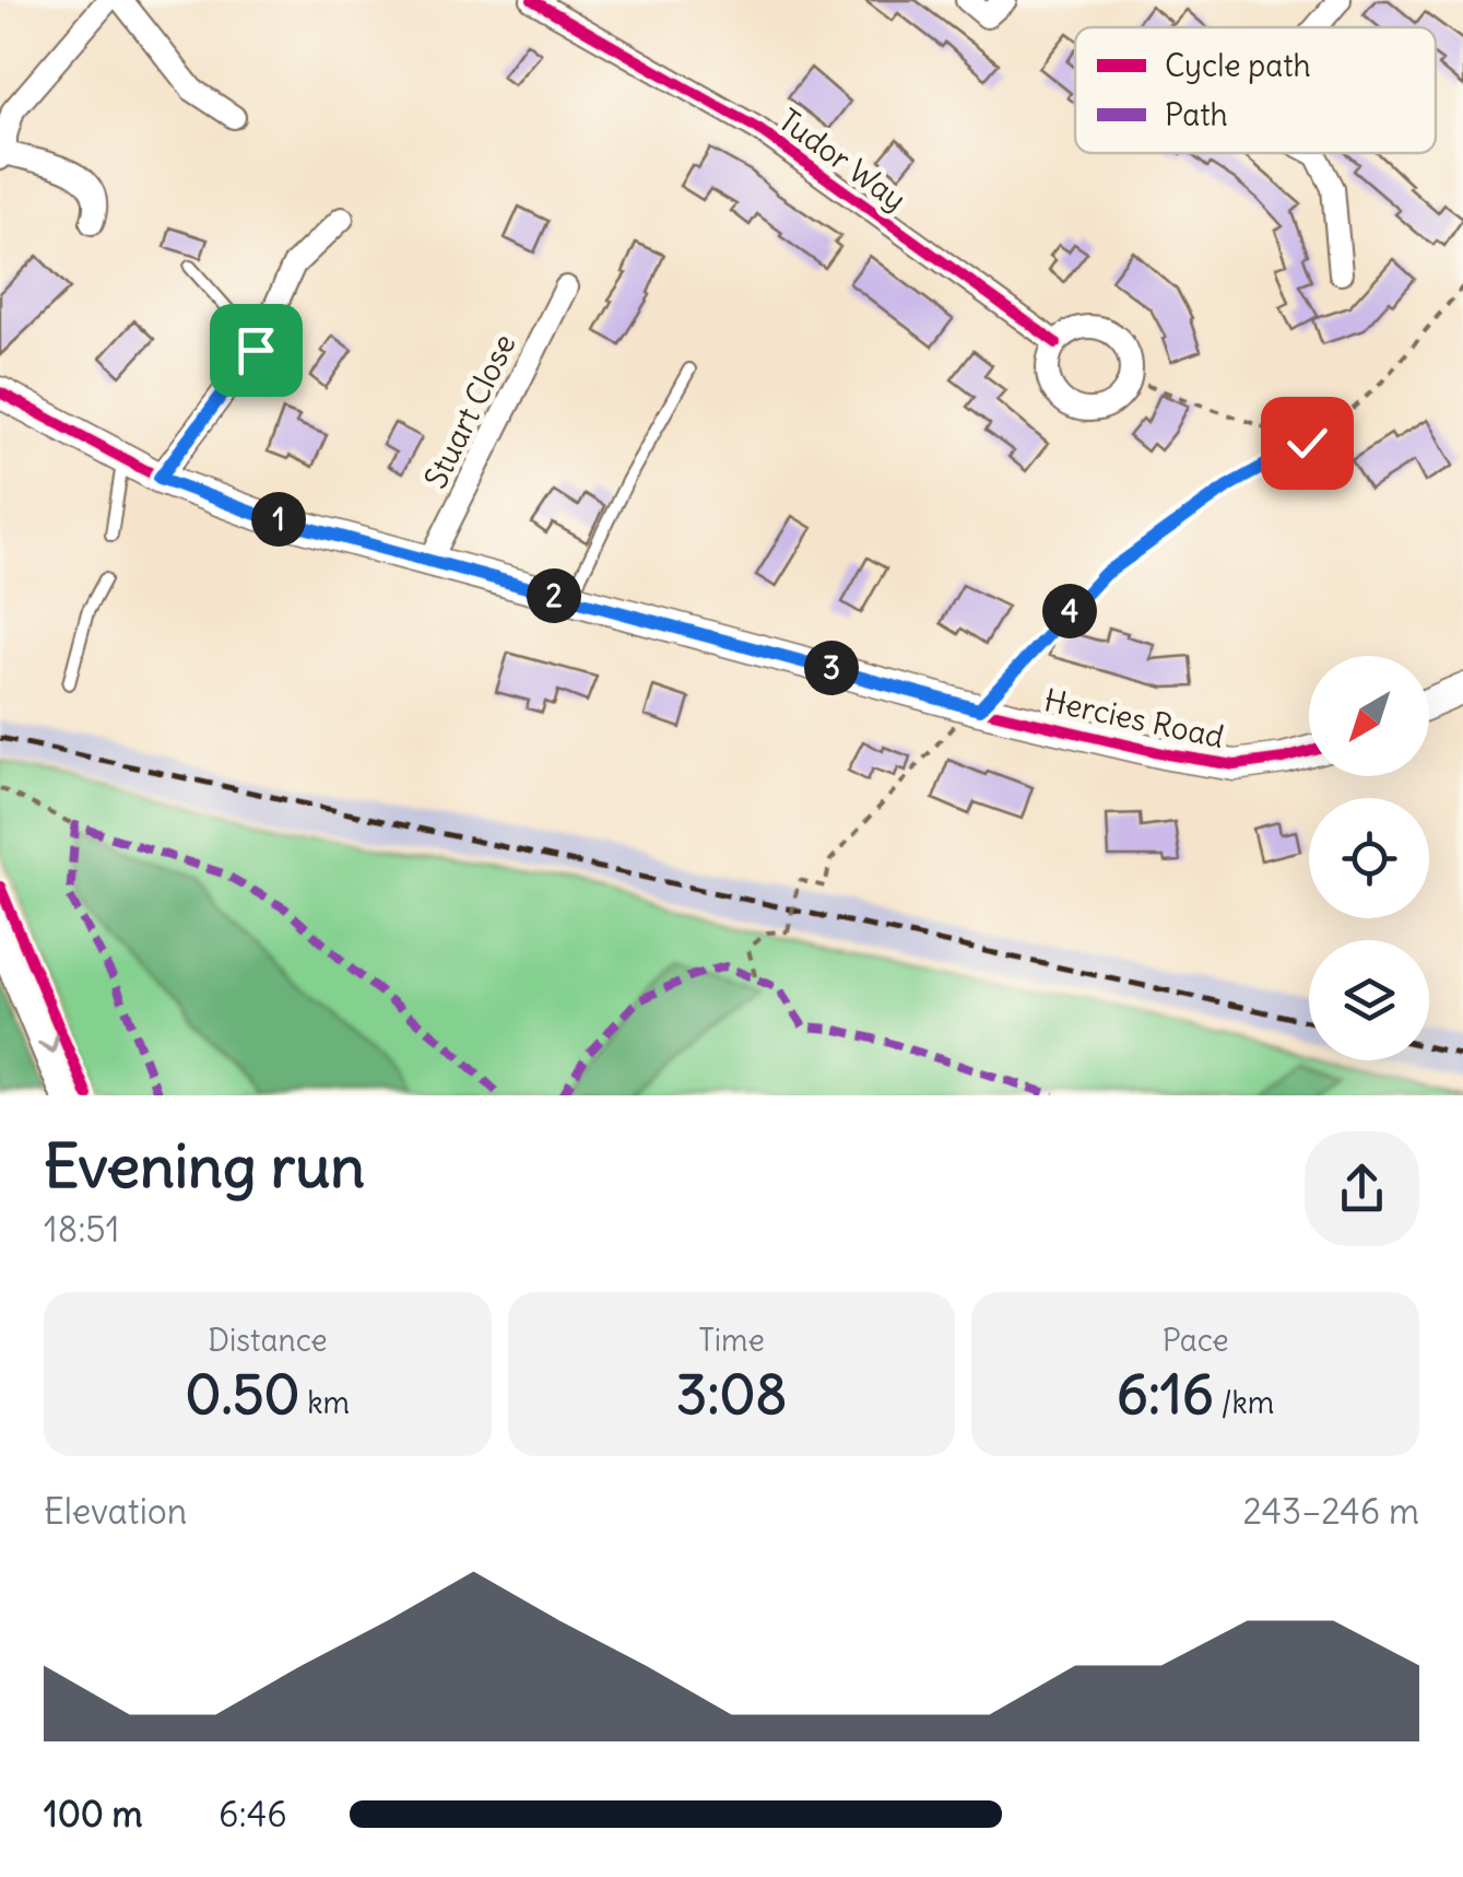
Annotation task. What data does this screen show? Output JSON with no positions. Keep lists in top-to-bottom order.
{
  "streets": {
    "street": ["Tudor Way", "Stuart Close", "Hercies Road"]
  },
  "crossings": [
    ["Stuart Close", "Hercies Road"]
  ],
  "legend": ["Cycle path", "Path"],
  "north": "bottom left",
  "page": {
    "pins": [
      "1",
      "2",
      "4",
      "3"
    ],
    "heading": ["Evening run", "18:51"],
    "stats": [
      ["Distance", "0.50 km"],
      ["Time", "3:08"],
      ["Pace", "6:16 /km"]
    ],
    "chart": ["Elevation", "243–246 m"],
    "list": [
      {
        "name": "100 m",
        "note": "6:46"
      }
    ]
  }
}
